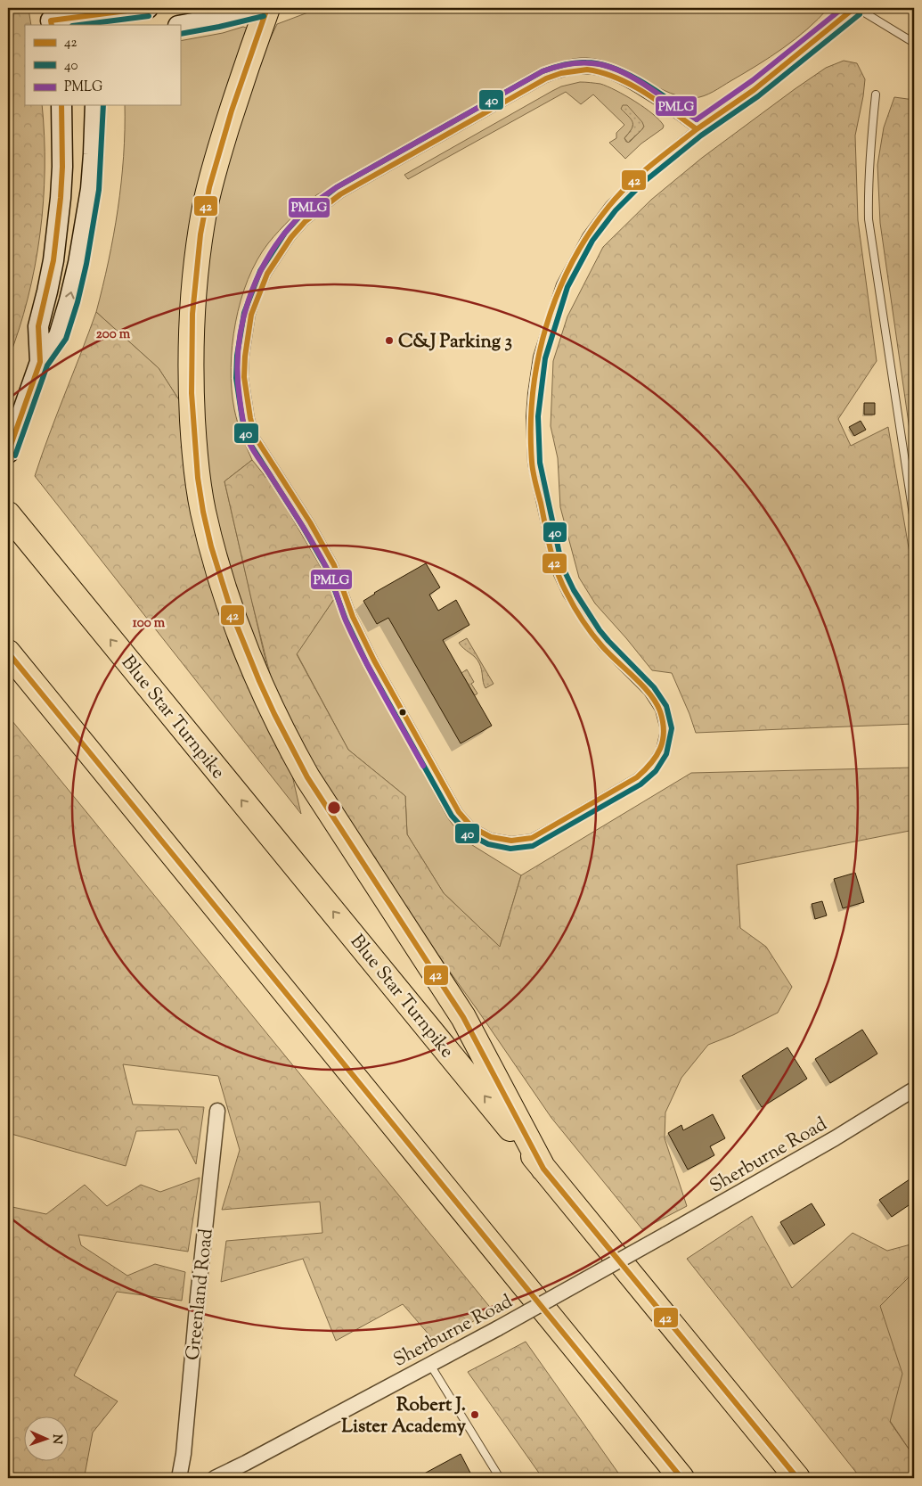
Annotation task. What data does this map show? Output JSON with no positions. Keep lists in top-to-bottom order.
{
  "streets": {
    "highway": ["Blue Star Turnpike"],
    "street": ["Sherburne Road", "Greenland Road"]
  },
  "places": ["C&J Parking 3", "Robert J. Lister Academy"],
  "lines": ["transit line 42", "transit line PMLG", "transit line 40"],
  "legend": ["42", "40", "PMLG"],
  "north": "right",
  "rings": ["200 m", "100 m"]
}
